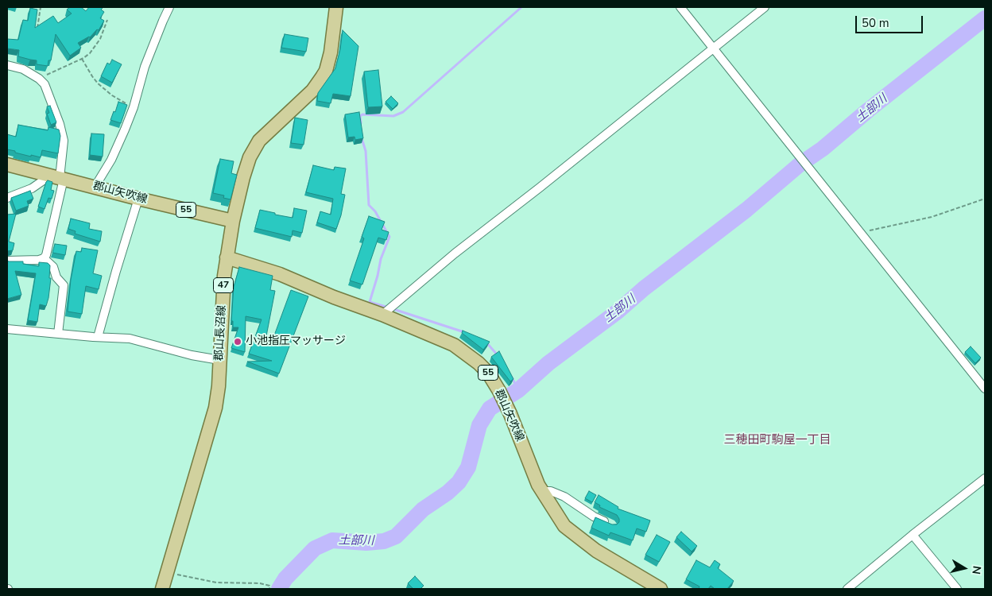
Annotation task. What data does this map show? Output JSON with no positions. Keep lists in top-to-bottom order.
{
  "streets": {
    "main road": [
      "郡山矢吹線",
      "55",
      "47",
      "郡山長沼線"
    ]
  },
  "crossings": [
    ["郡山矢吹線", "郡山長沼線"]
  ],
  "districts": ["三穂田町駒屋一丁目"],
  "water": ["土部川"],
  "places": ["小池指圧マッサージ"],
  "scale_bar": "50 m",
  "north": "right"
}
